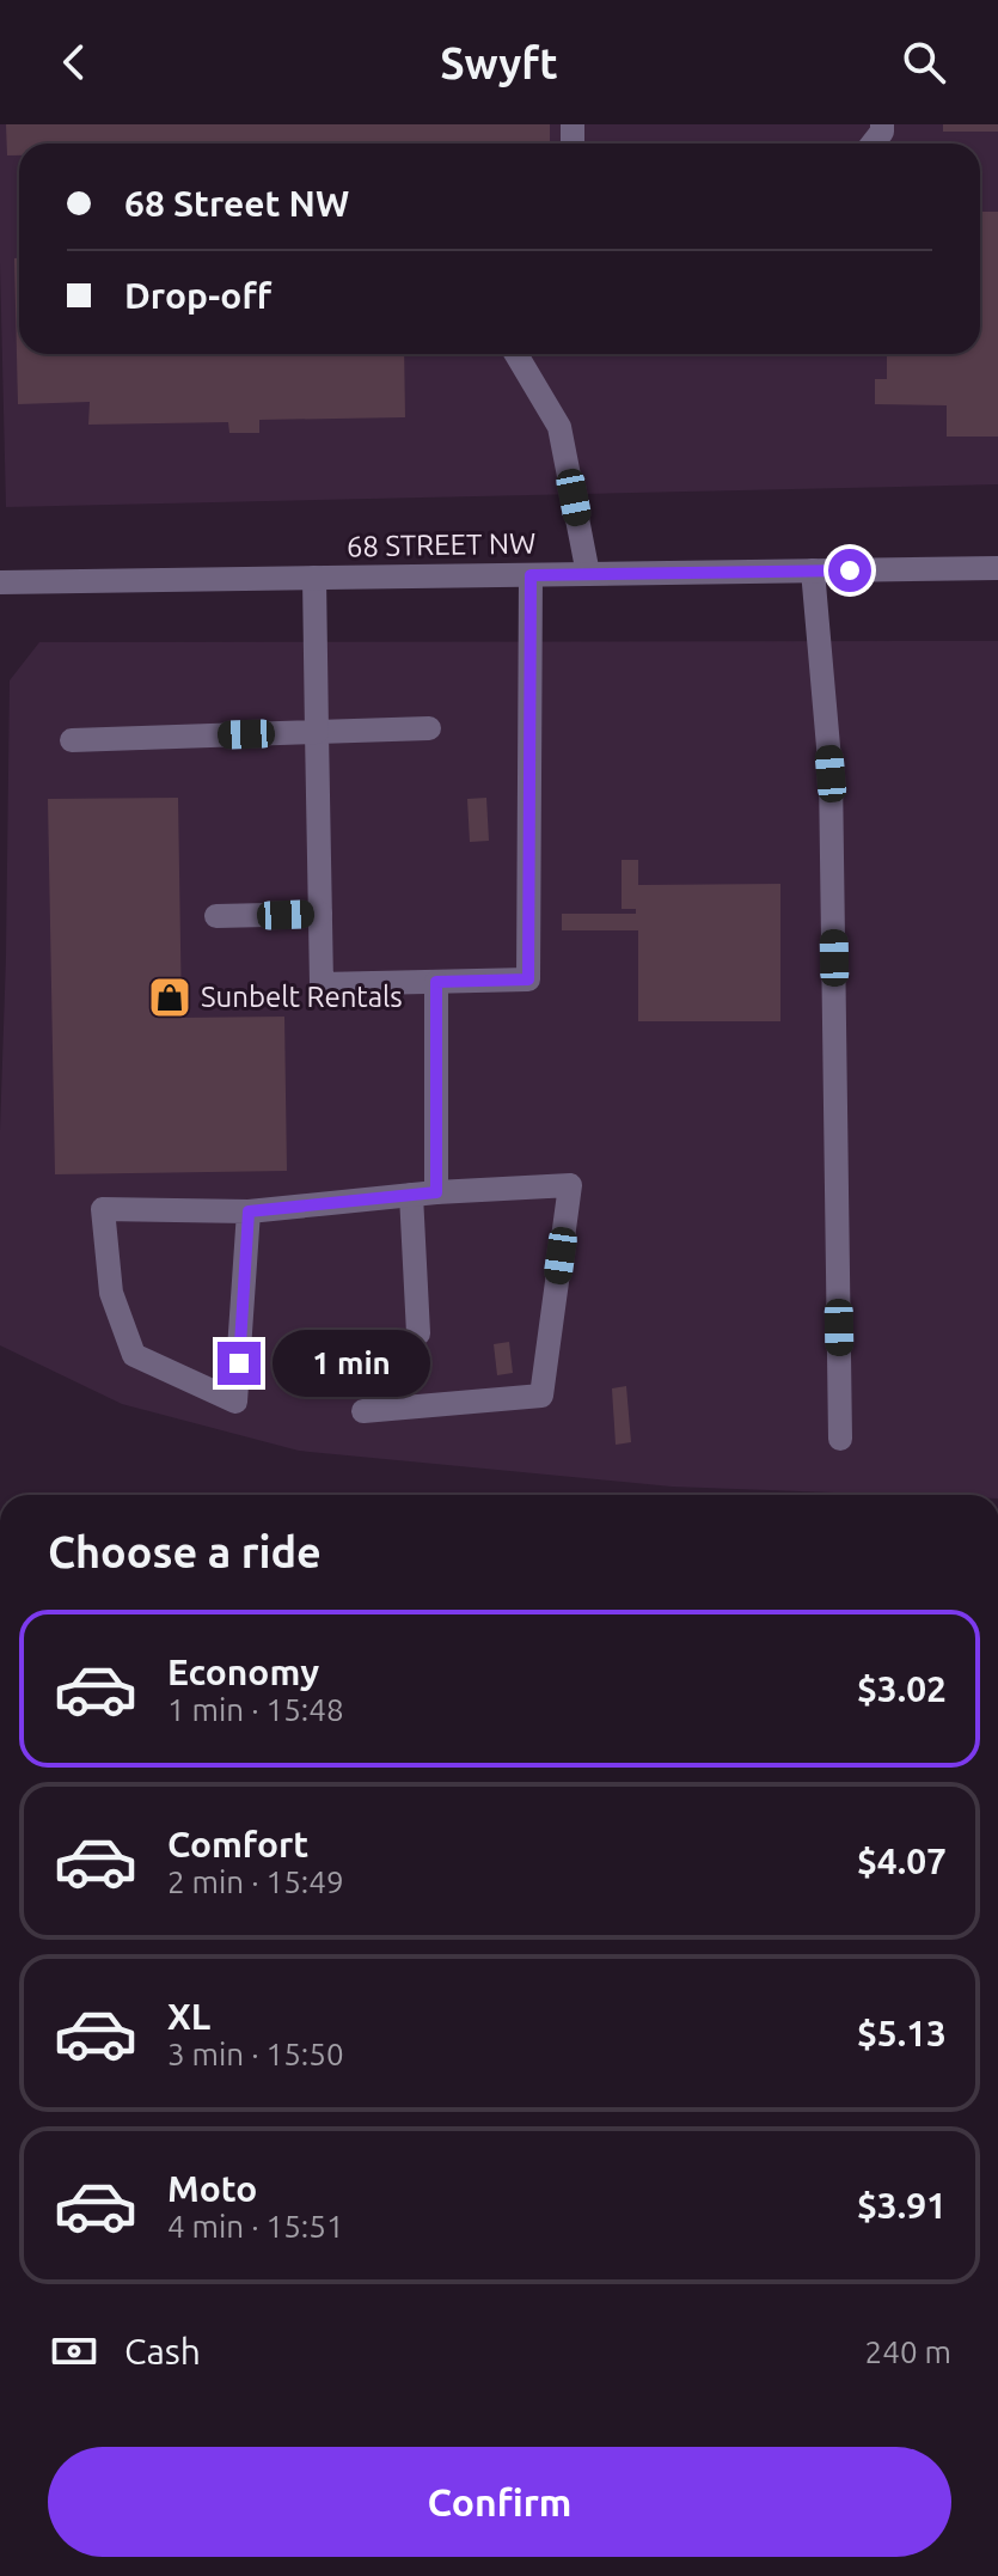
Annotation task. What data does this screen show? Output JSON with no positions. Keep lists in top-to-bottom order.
{
  "streets": {
    "street": ["68 STREET NW"]
  },
  "places": {
    "shop": ["Sunbelt Rentals"]
  },
  "page": {
    "header": "Swyft",
    "banner": ["68 Street NW", "Drop-off"],
    "bubble": "1 min",
    "heading": "Choose a ride",
    "list": [
      {
        "name": "Economy",
        "note": "1 min · 15:48",
        "value": "$3.02"
      },
      {
        "name": "Comfort",
        "note": "2 min · 15:49",
        "value": "$4.07"
      },
      {
        "name": "XL",
        "note": "3 min · 15:50",
        "value": "$5.13"
      },
      {
        "name": "Moto",
        "note": "4 min · 15:51",
        "value": "$3.91"
      }
    ],
    "pay": ["Cash", "240 m"],
    "buttons": "Confirm"
  }
}
